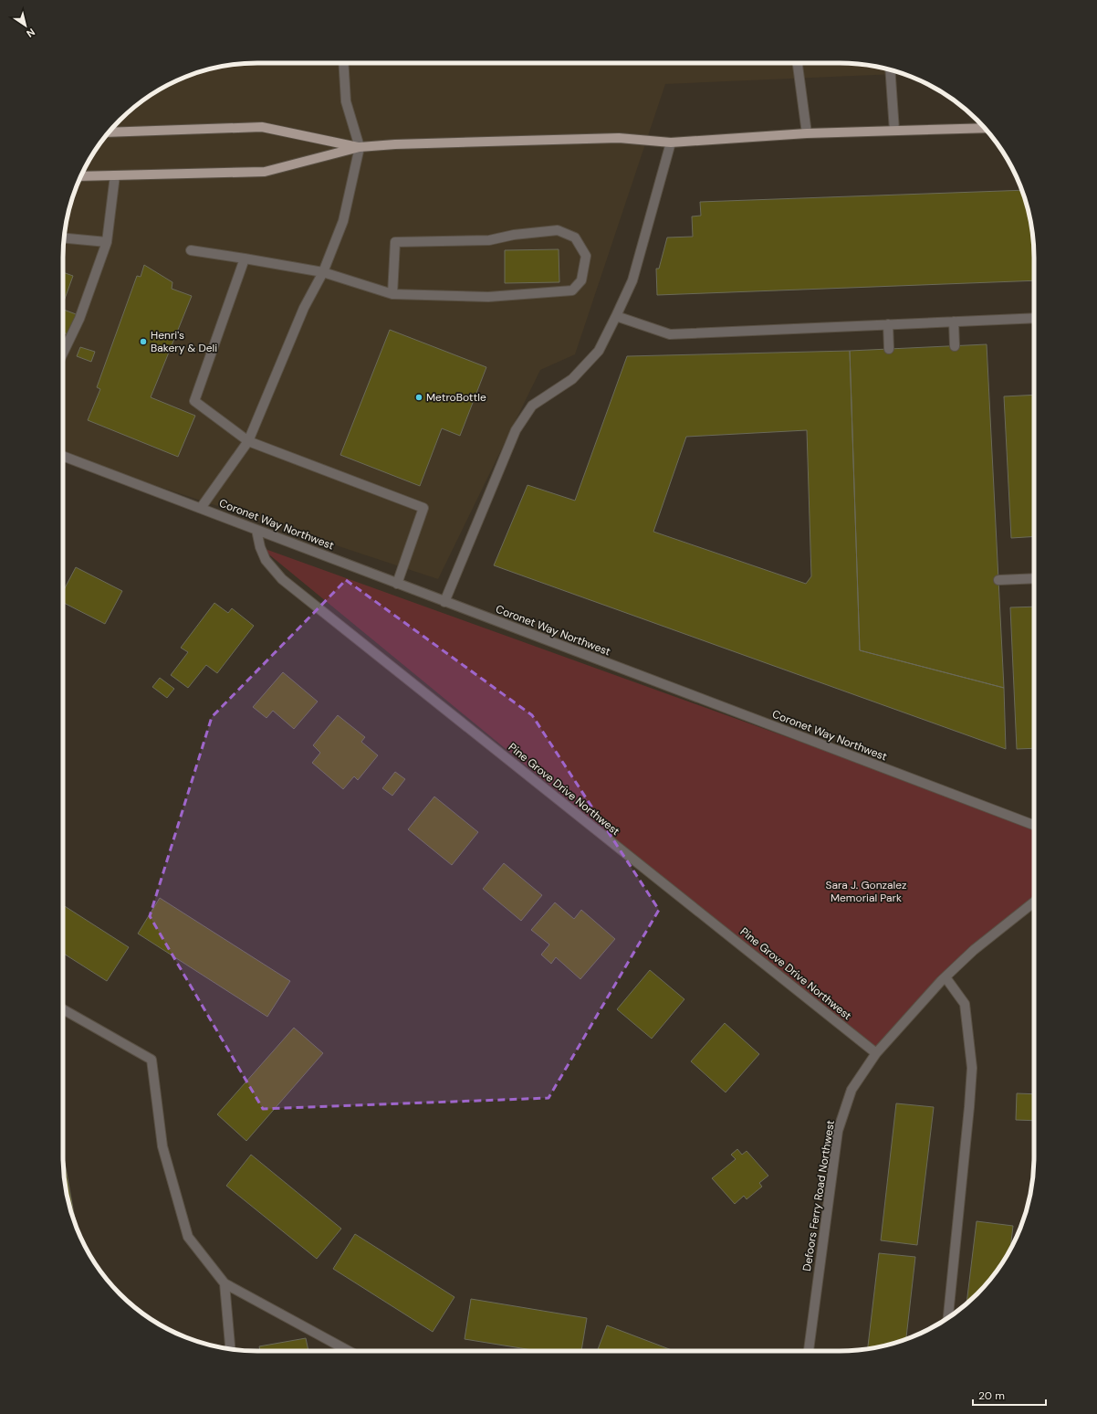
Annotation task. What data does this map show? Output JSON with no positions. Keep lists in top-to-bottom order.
{
  "streets": {
    "street": ["Coronet Way Northwest", "Pine Grove Drive Northwest", "Defoors Ferry Road Northwest"]
  },
  "crossings": [
    ["Coronet Way Northwest", "Pine Grove Drive Northwest"],
    ["Pine Grove Drive Northwest", "Defoors Ferry Road Northwest"]
  ],
  "parks": ["Sara J. Gonzalez Memorial Park"],
  "places": ["Henri's Bakery & Deli", "MetroBottle"],
  "scale_bar": "20 m",
  "north": "bottom right"
}
